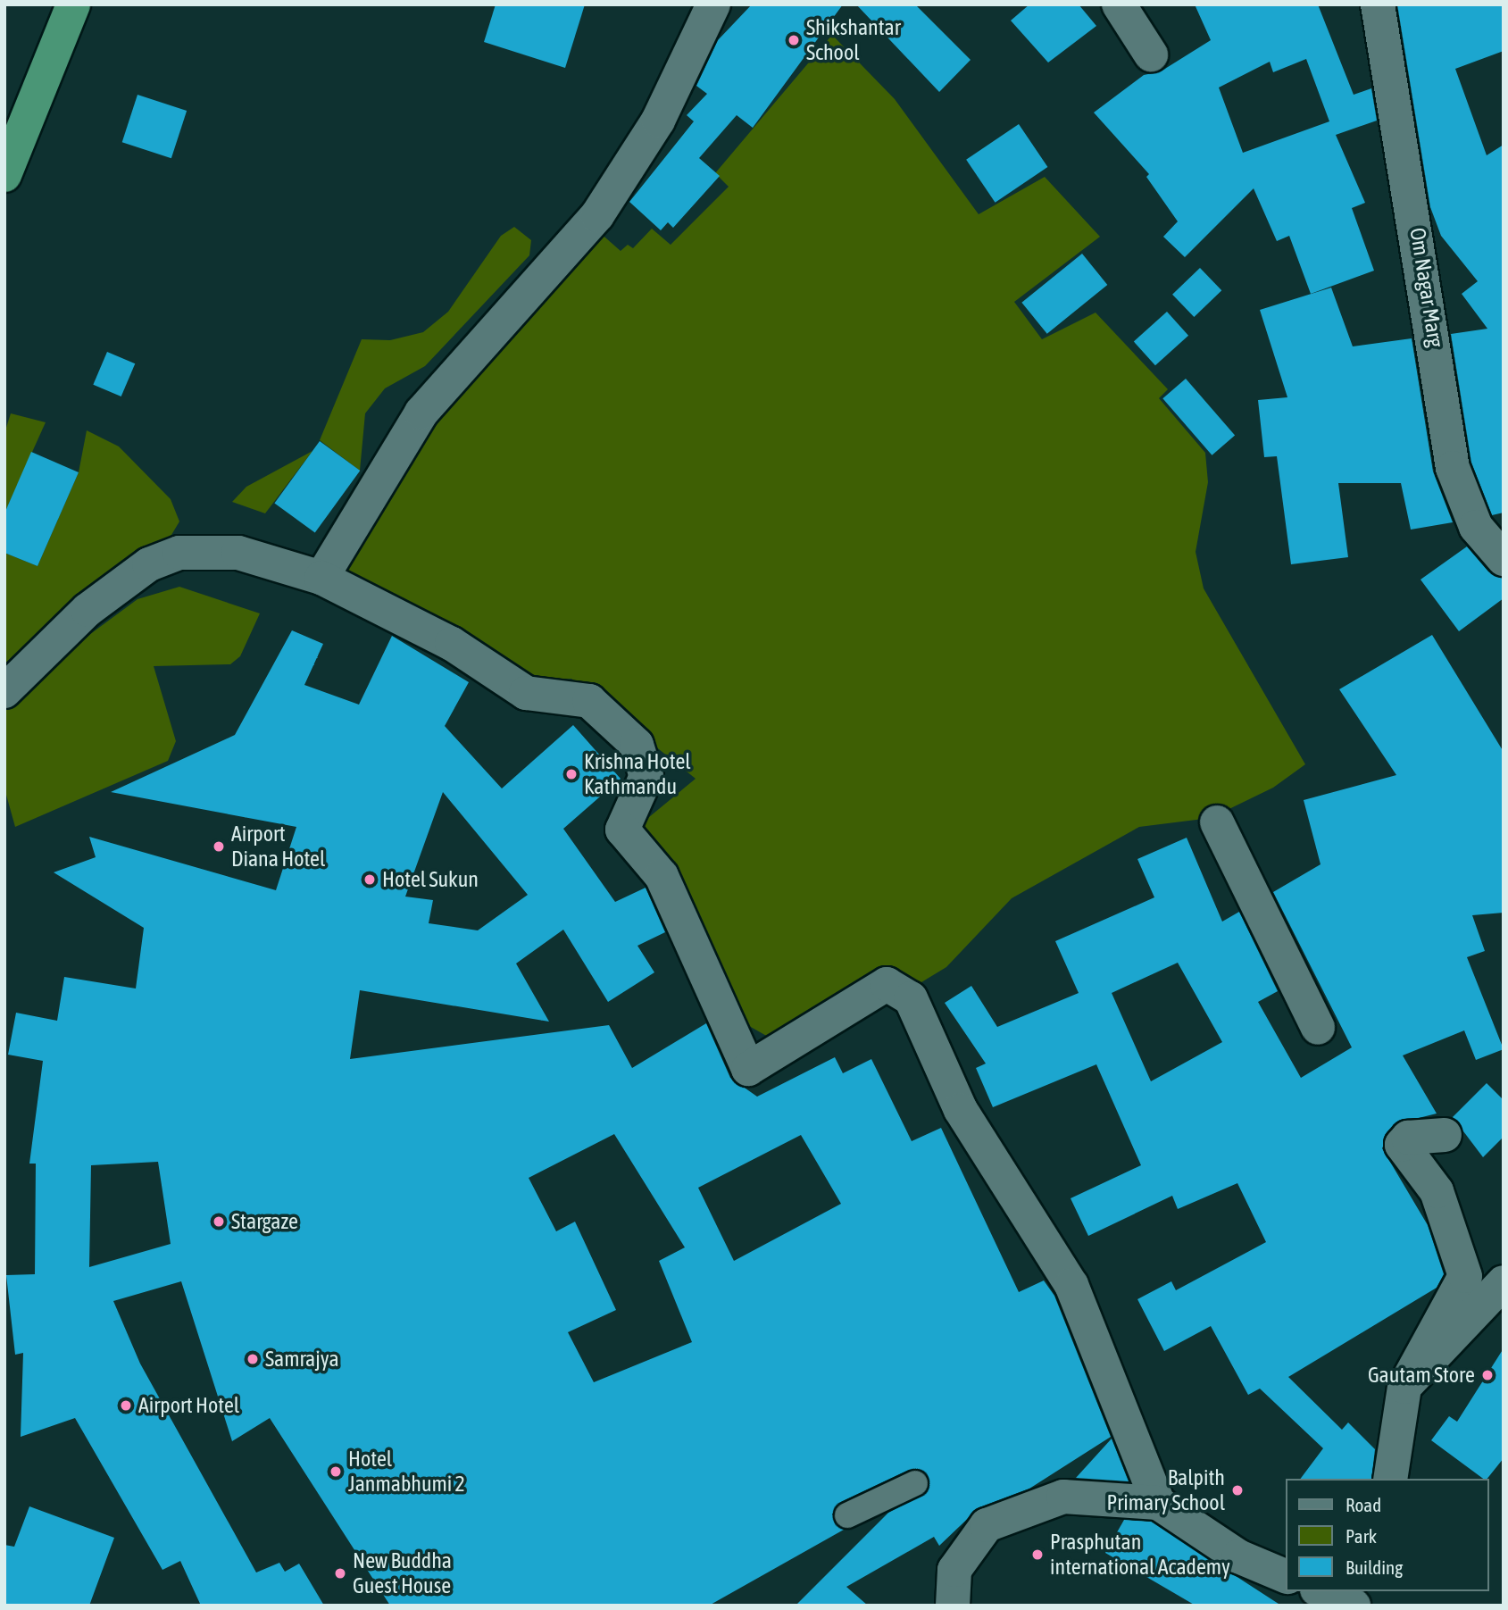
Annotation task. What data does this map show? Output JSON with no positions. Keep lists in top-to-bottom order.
{
  "streets": {
    "street": ["Om Nagar Marg"]
  },
  "places": [
    "Shikshantar School",
    "Krishna Hotel Kathmandu",
    "Airport Diana Hotel",
    "Hotel Sukun",
    "Stargaze",
    "Samrajya",
    "Gautam Store",
    "Airport Hotel",
    "Hotel Janmabhumi 2",
    "Balpith Primary School",
    "Prasphutan international Academy",
    "New Buddha Guest House"
  ],
  "legend": ["Road", "Park", "Building"]
}
